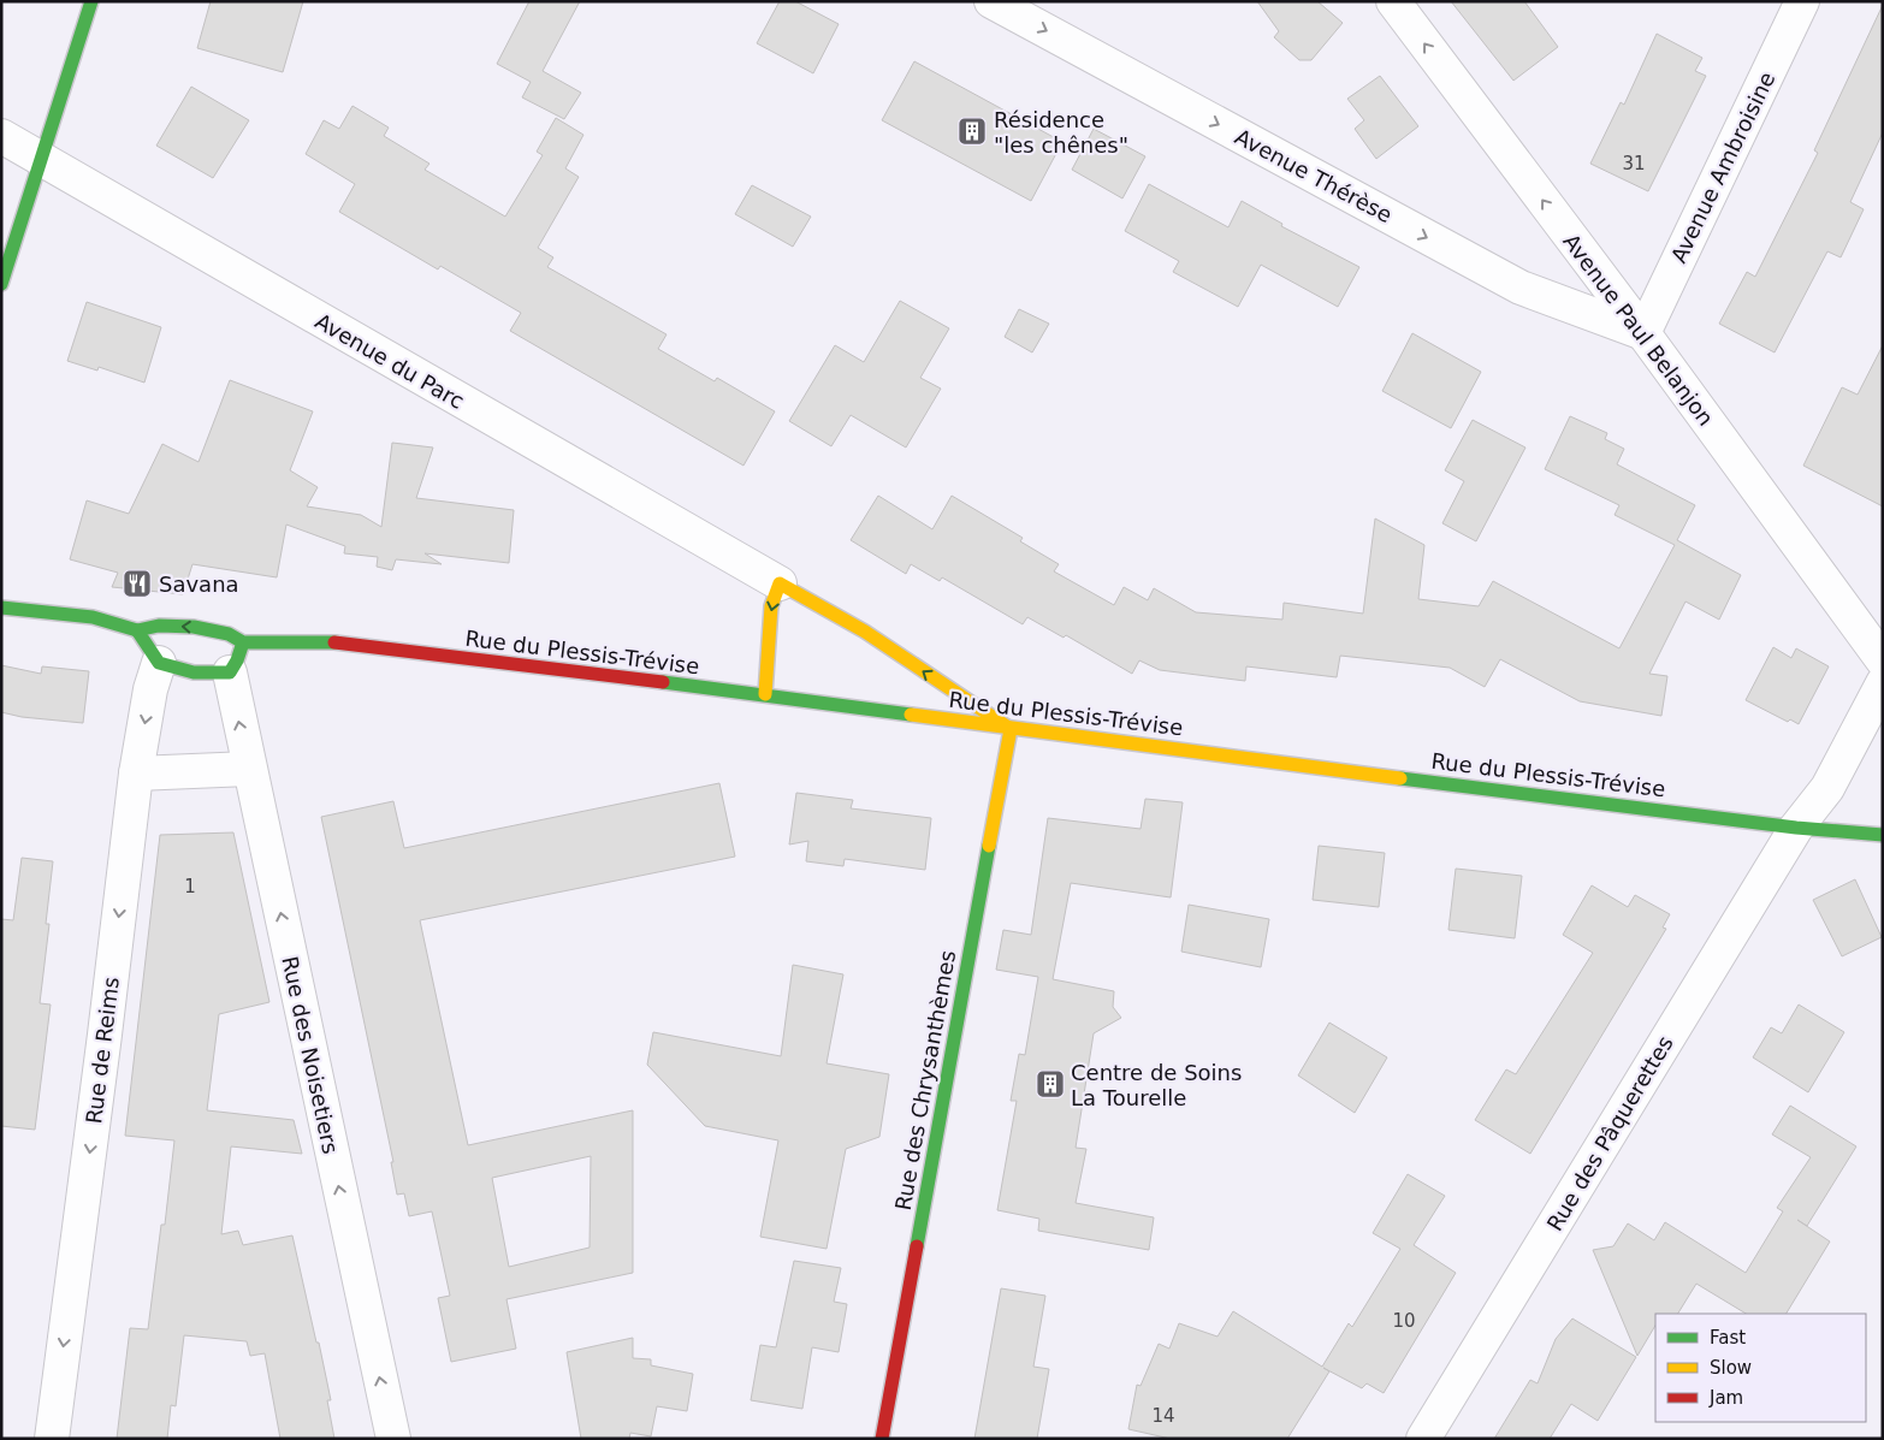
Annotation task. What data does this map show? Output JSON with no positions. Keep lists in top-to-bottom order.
{
  "streets": {
    "street": [
      "Avenue Ambroisine",
      "Avenue Thérèse",
      "Avenue Paul Belanjon",
      "Avenue du Parc",
      "Rue du Plessis-Trévise",
      "Rue de Reims",
      "Rue des Noisetiers",
      "Rue des Chrysanthèmes",
      "Rue des Pâquerettes"
    ]
  },
  "crossings": [
    ["Avenue Ambroisine", "Avenue Thérèse"],
    ["Avenue Ambroisine", "Avenue Paul Belanjon"],
    ["Avenue Thérèse", "Avenue Paul Belanjon"],
    ["Avenue du Parc", "Rue du Plessis-Trévise"],
    ["Avenue du Parc", "Rue des Chrysanthèmes"],
    ["Rue du Plessis-Trévise", "Rue des Chrysanthèmes"],
    ["Rue du Plessis-Trévise", "Rue des Pâquerettes"]
  ],
  "one_way": [
    "Avenue Thérèse",
    "Avenue Paul Belanjon",
    "Rue de Reims",
    "Rue des Noisetiers"
  ],
  "places": {
    "building": ["Résidence \"les chênes\"", "Centre de Soins La Tourelle"],
    "restaurant": ["Savana"]
  },
  "house_numbers": [
    "31",
    "1",
    "10",
    "14"
  ],
  "legend": ["Fast", "Slow", "Jam"]
}
